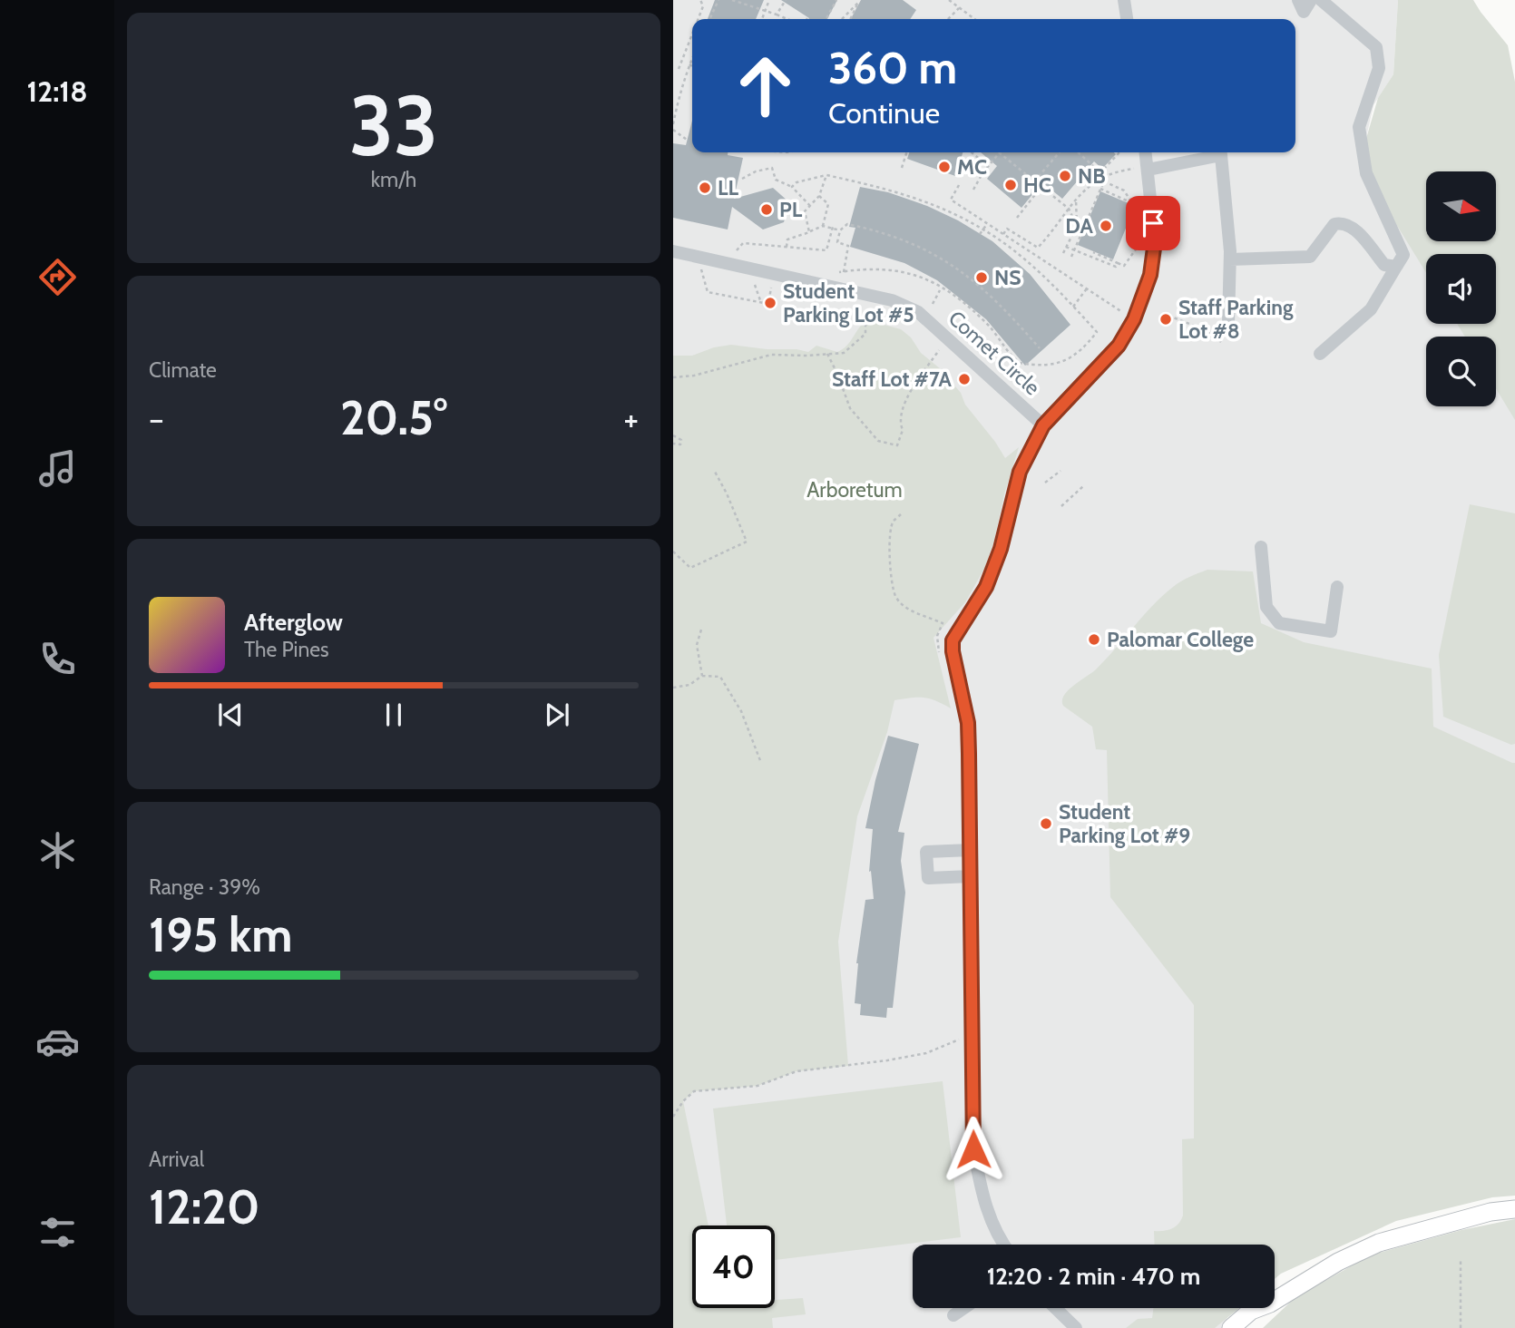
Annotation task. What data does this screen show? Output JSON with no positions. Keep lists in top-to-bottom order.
{
  "streets": {
    "street": ["Comet Circle"]
  },
  "parks": ["Arboretum"],
  "places": [
    "MC",
    "NB",
    "HC",
    "LL",
    "PL",
    "DA",
    "NS",
    "Student Parking Lot #5",
    "Staff Parking Lot #8",
    "Staff Lot #7A",
    "Palomar College",
    "Student Parking Lot #9"
  ],
  "north": "right",
  "page": {
    "tabs": "12:18",
    "tile": [
      ["33", "km/h"],
      "Climate",
      ["Range · 39%", "195 km"],
      ["Arrival", "12:20"]
    ],
    "turn": ["360 m", "Continue"],
    "heat": ["−", "20.5°", "+"],
    "song": ["Afterglow", "The Pines"],
    "limit": "40",
    "trip": "12:20 · 2 min · 470 m"
  }
}
